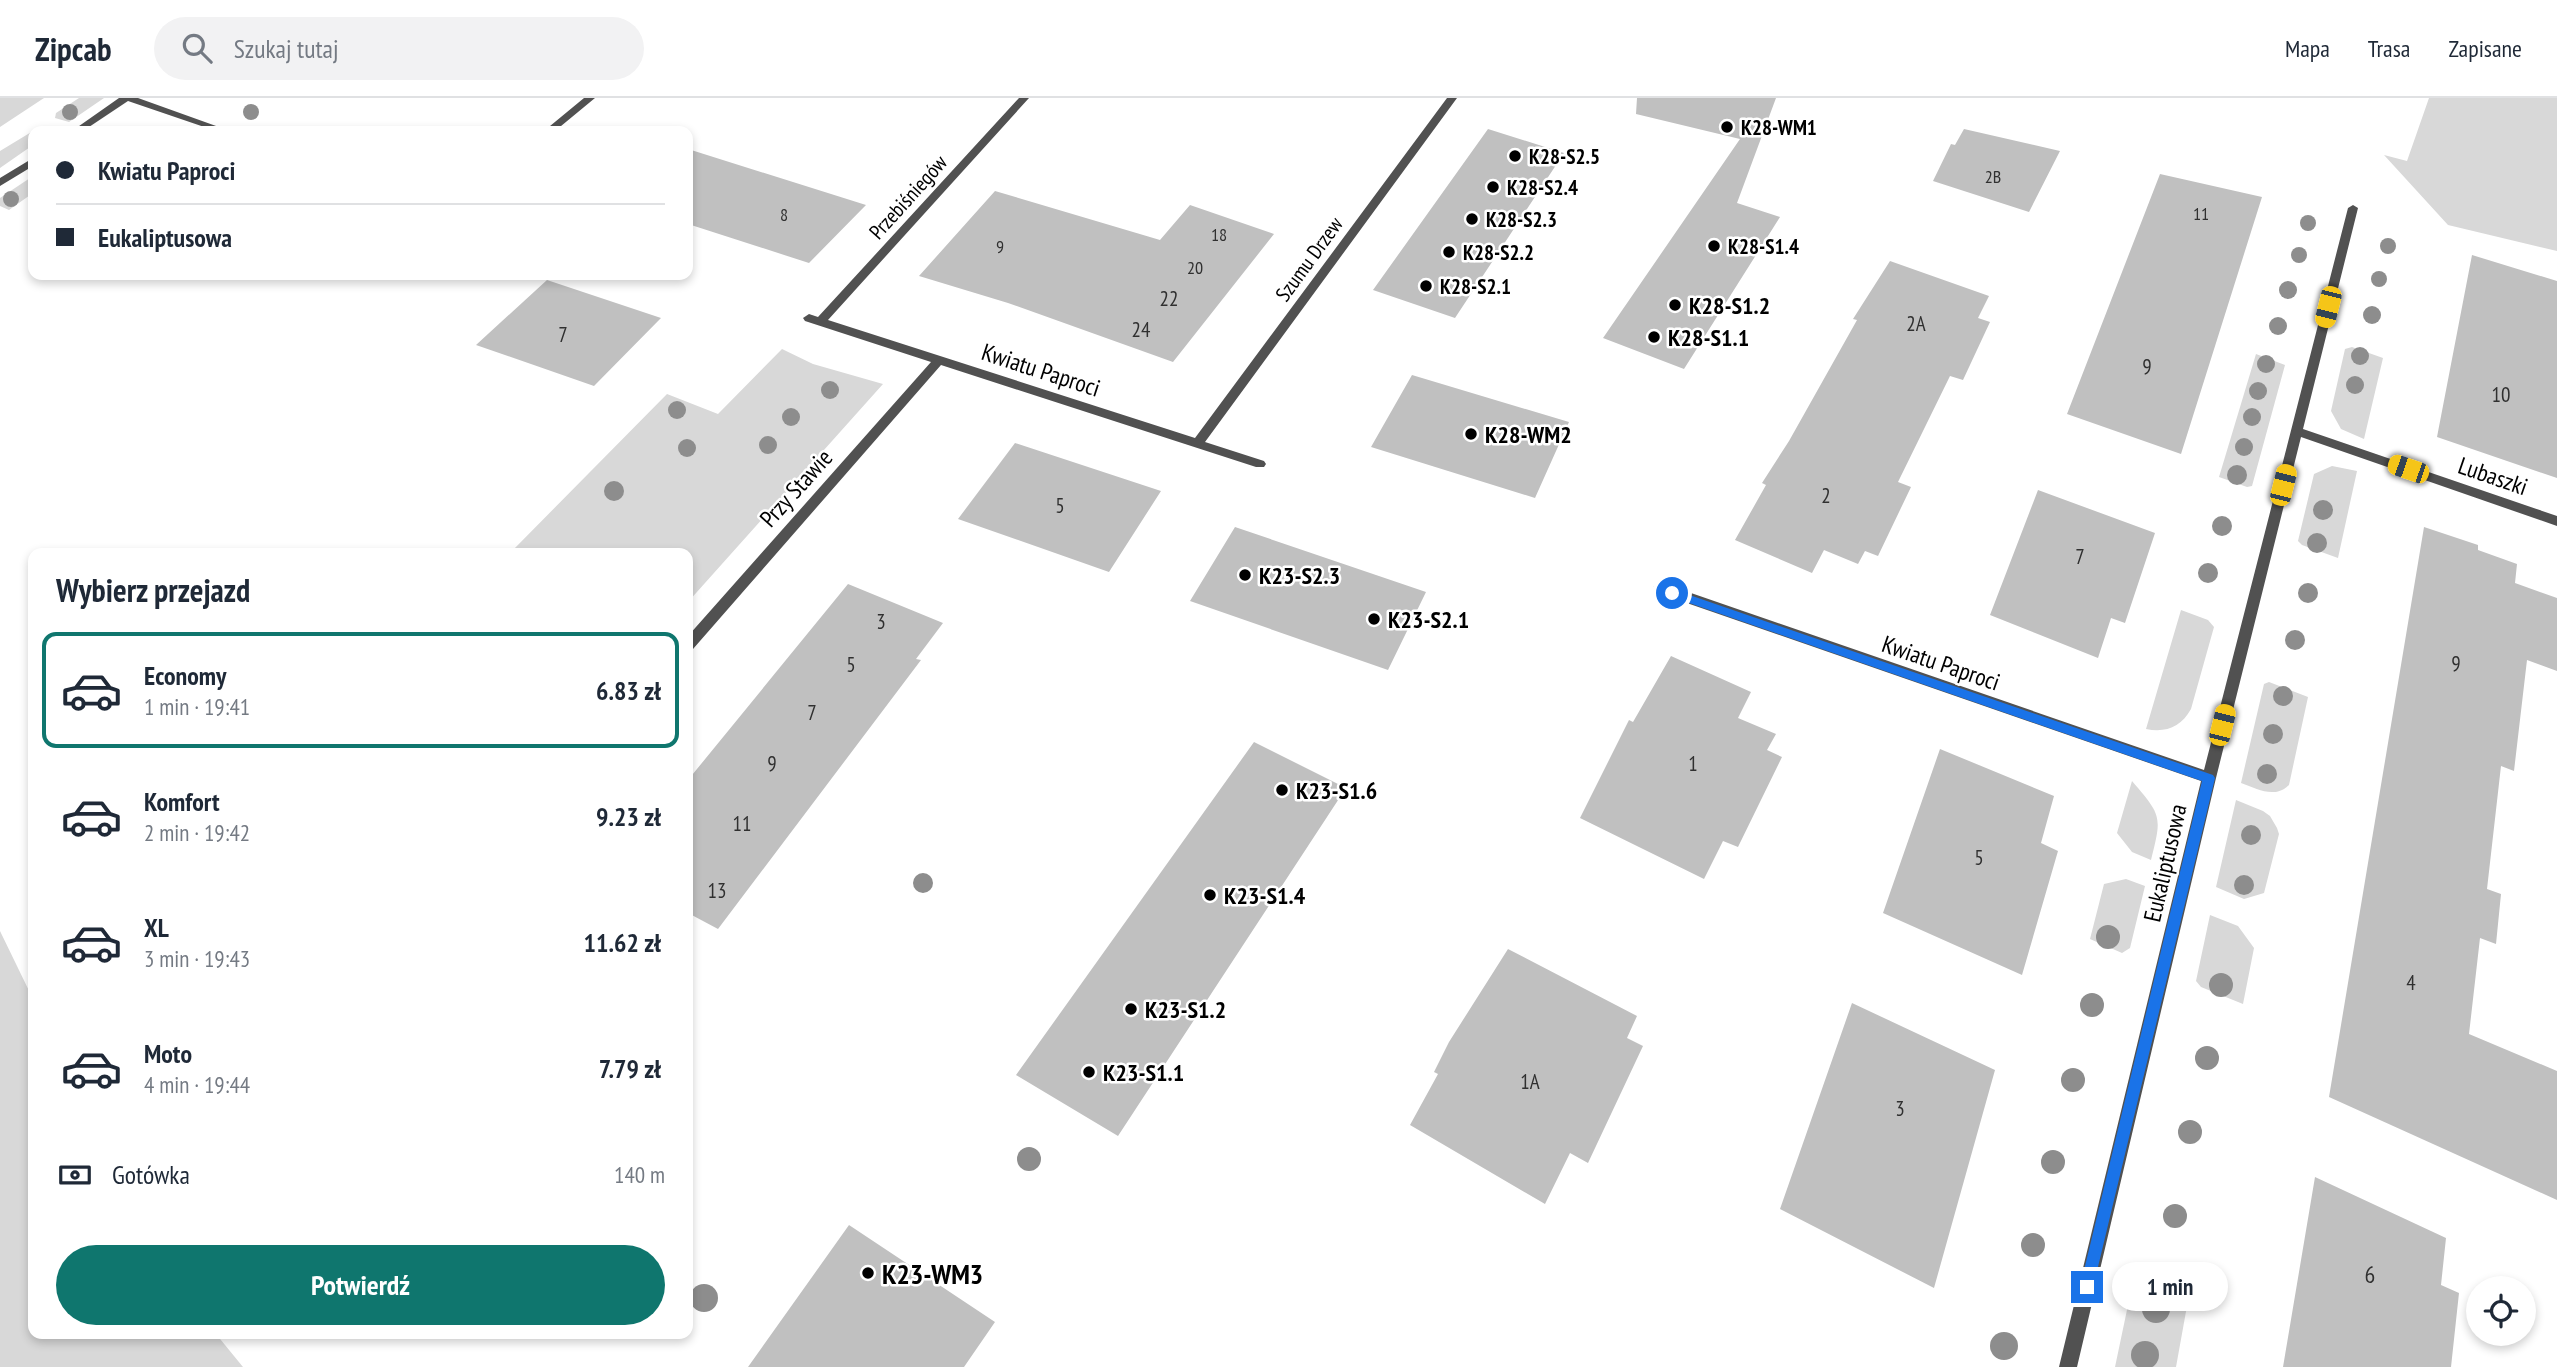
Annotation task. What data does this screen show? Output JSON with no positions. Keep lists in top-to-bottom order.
{
  "streets": {
    "street": [
      "Przebiśniegów",
      "Szumu Drzew",
      "Kwiatu Paproci",
      "Lubaszki",
      "Przy Stawie",
      "Eukaliptusowa"
    ]
  },
  "crossings": [
    ["Przebiśniegów", "Kwiatu Paproci"],
    ["Szumu Drzew", "Kwiatu Paproci"],
    ["Kwiatu Paproci", "Przy Stawie"],
    ["Kwiatu Paproci", "Eukaliptusowa"],
    ["Lubaszki", "Eukaliptusowa"]
  ],
  "places": [
    "K28-WM1",
    "K28-S2.5",
    "K28-S2.4",
    "K28-S2.3",
    "K28-S1.4",
    "K28-S2.2",
    "K28-S2.1",
    "K28-S1.2",
    "K28-S1.1",
    "K28-WM2",
    "K23-S2.3",
    "K23-S2.1",
    "K23-S1.6",
    "K23-S1.4",
    "K23-S1.2",
    "K23-S1.1",
    "K23-WM3"
  ],
  "house_numbers": [
    "2B",
    "11",
    "8",
    "18",
    "9",
    "20",
    "22",
    "2A",
    "24",
    "7",
    "9",
    "10",
    "2",
    "5",
    "7",
    "3",
    "9",
    "5",
    "7",
    "9",
    "1",
    "11",
    "5",
    "13",
    "4",
    "1A",
    "3",
    "6"
  ],
  "page": {
    "header": "Zipcab",
    "search": "Szukaj tutaj",
    "nav": ["Mapa", "Trasa", "Zapisane"],
    "banner": ["Kwiatu Paproci", "Eukaliptusowa"],
    "heading": "Wybierz przejazd",
    "list": [
      {
        "name": "Economy",
        "note": "1 min · 19:41",
        "value": "6.83 zł"
      },
      {
        "name": "Komfort",
        "note": "2 min · 19:42",
        "value": "9.23 zł"
      },
      {
        "name": "XL",
        "note": "3 min · 19:43",
        "value": "11.62 zł"
      },
      {
        "name": "Moto",
        "note": "4 min · 19:44",
        "value": "7.79 zł"
      }
    ],
    "pay": ["Gotówka", "140 m"],
    "buttons": "Potwierdź",
    "bubble": "1 min"
  }
}
